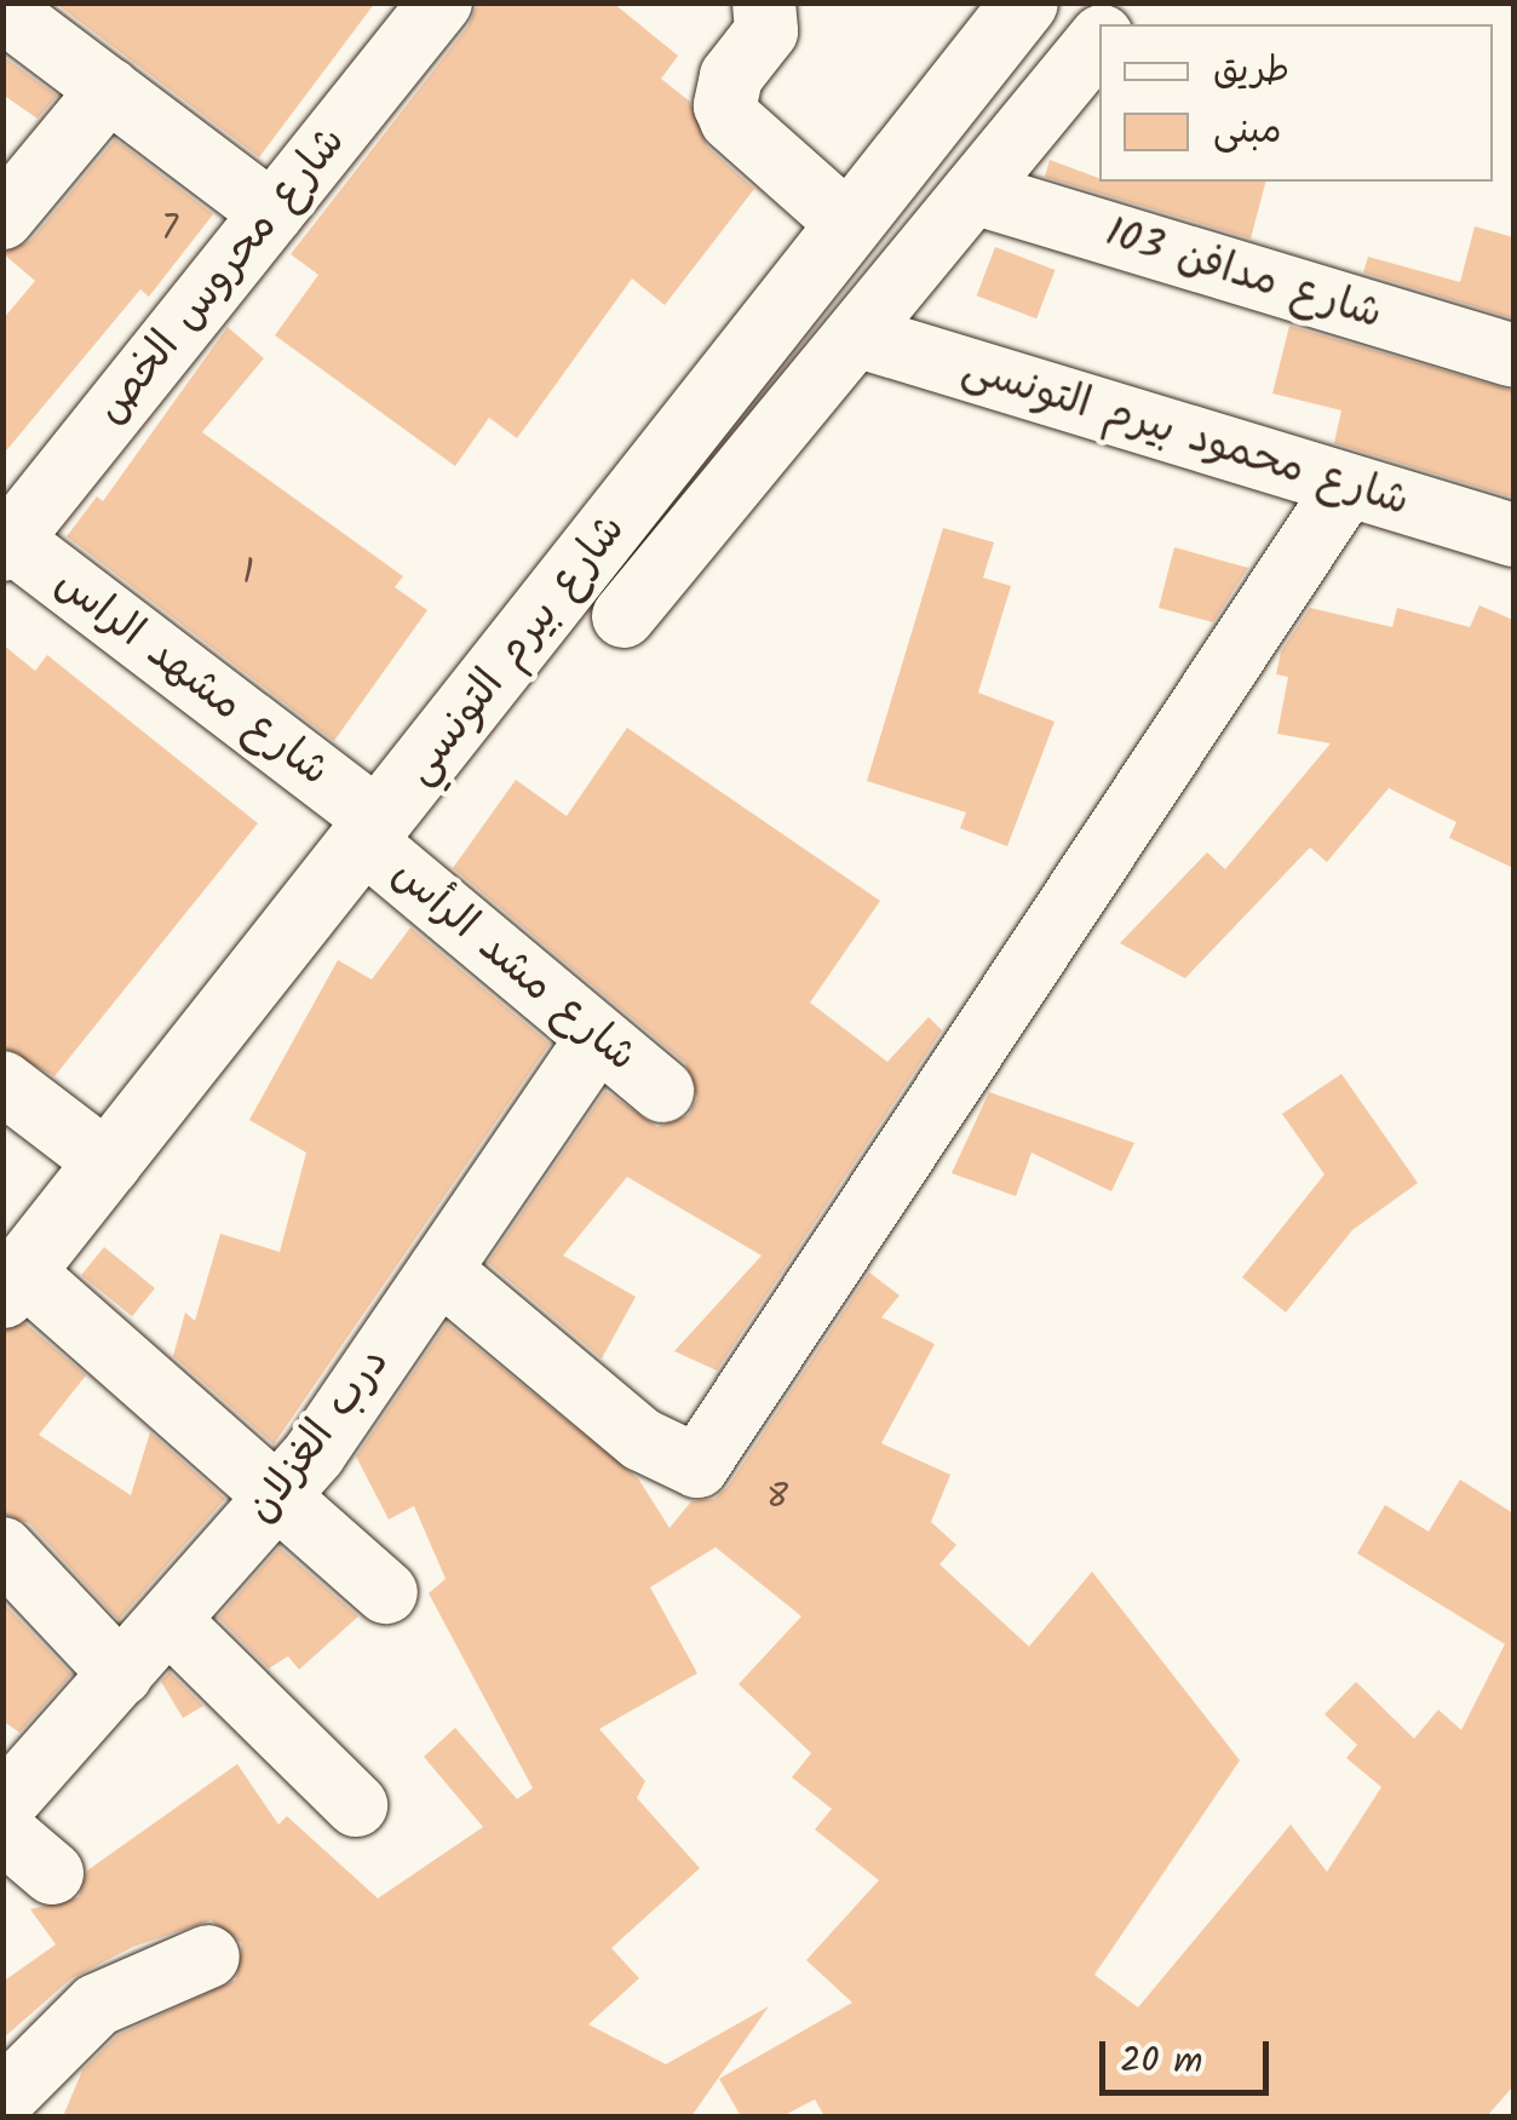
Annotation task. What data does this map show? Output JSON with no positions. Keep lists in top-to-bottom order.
{
  "streets": {
    "main road": ["شارع بيرم التونسي"],
    "street": [
      "شارع مدافن 103",
      "شارع محروس الخص",
      "شارع محمود بيرم التونسى",
      "شارع مشهد الراس",
      "شارع مشد الرأس",
      "درب الغزلان"
    ]
  },
  "crossings": [
    ["شارع محروس الخص", "شارع مشهد الراس"],
    ["شارع بيرم التونسي", "شارع مشهد الراس"],
    ["شارع بيرم التونسي", "شارع مشد الرأس"],
    ["شارع مشهد الراس", "شارع مشد الرأس"],
    ["شارع مشد الرأس", "درب الغزلان"]
  ],
  "house_numbers": ["7", "1", "8"],
  "legend": ["طريق", "مبنى"],
  "scale_bar": "20 m"
}
